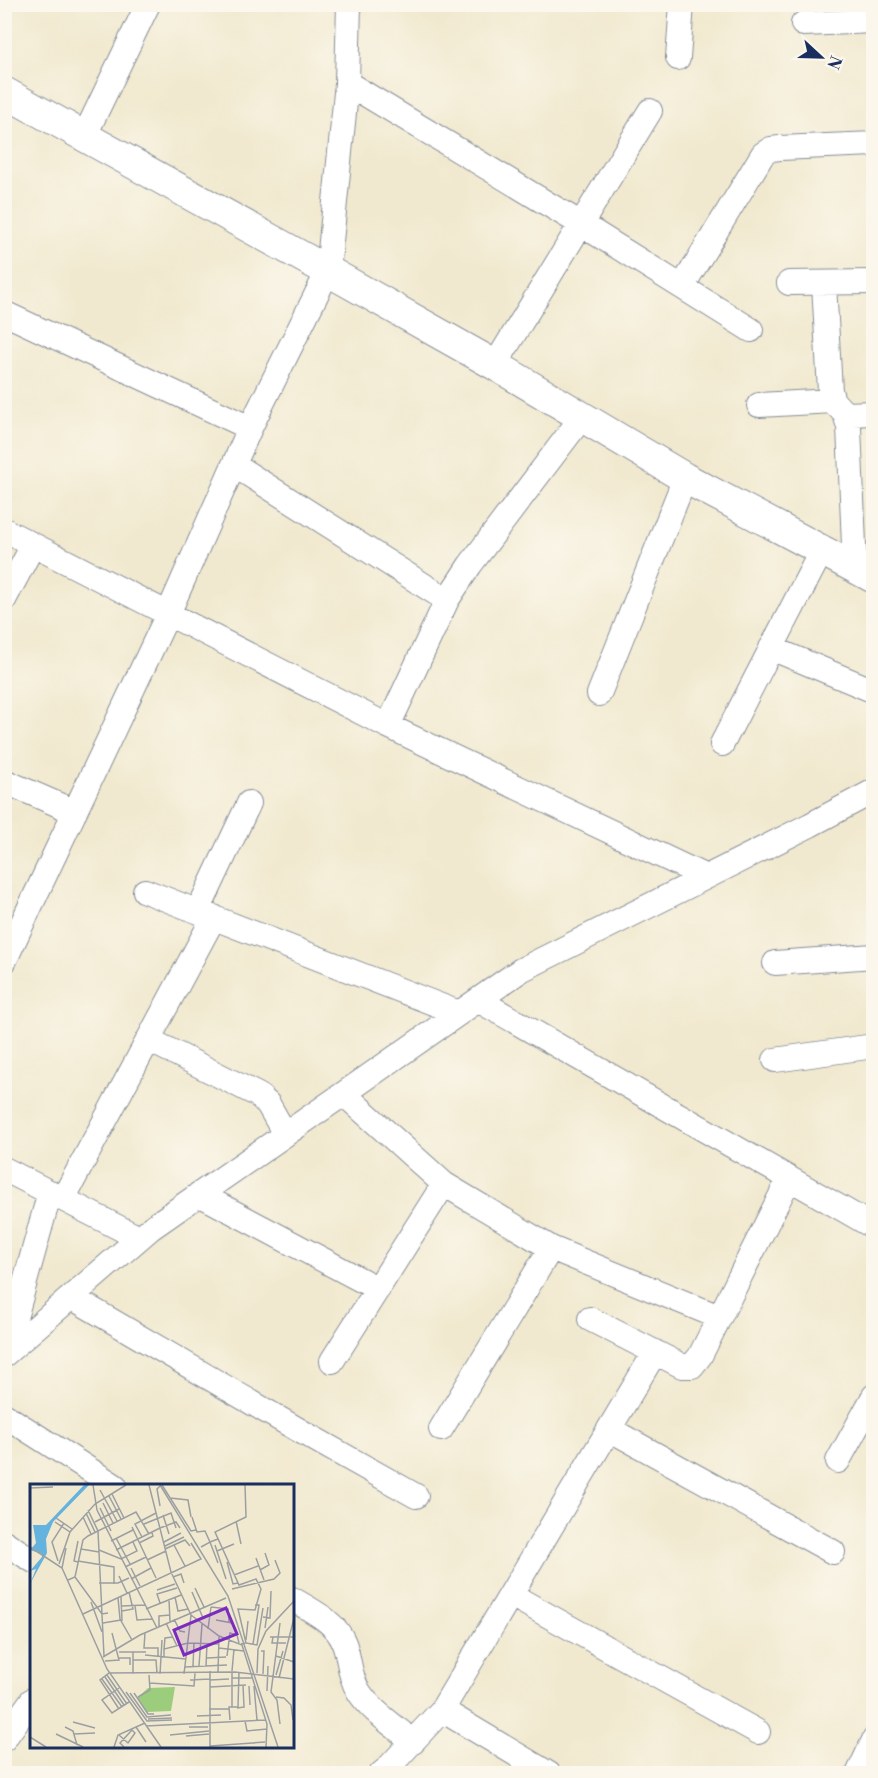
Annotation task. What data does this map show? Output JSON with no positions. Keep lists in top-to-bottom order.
{
  "north": "right"
}
